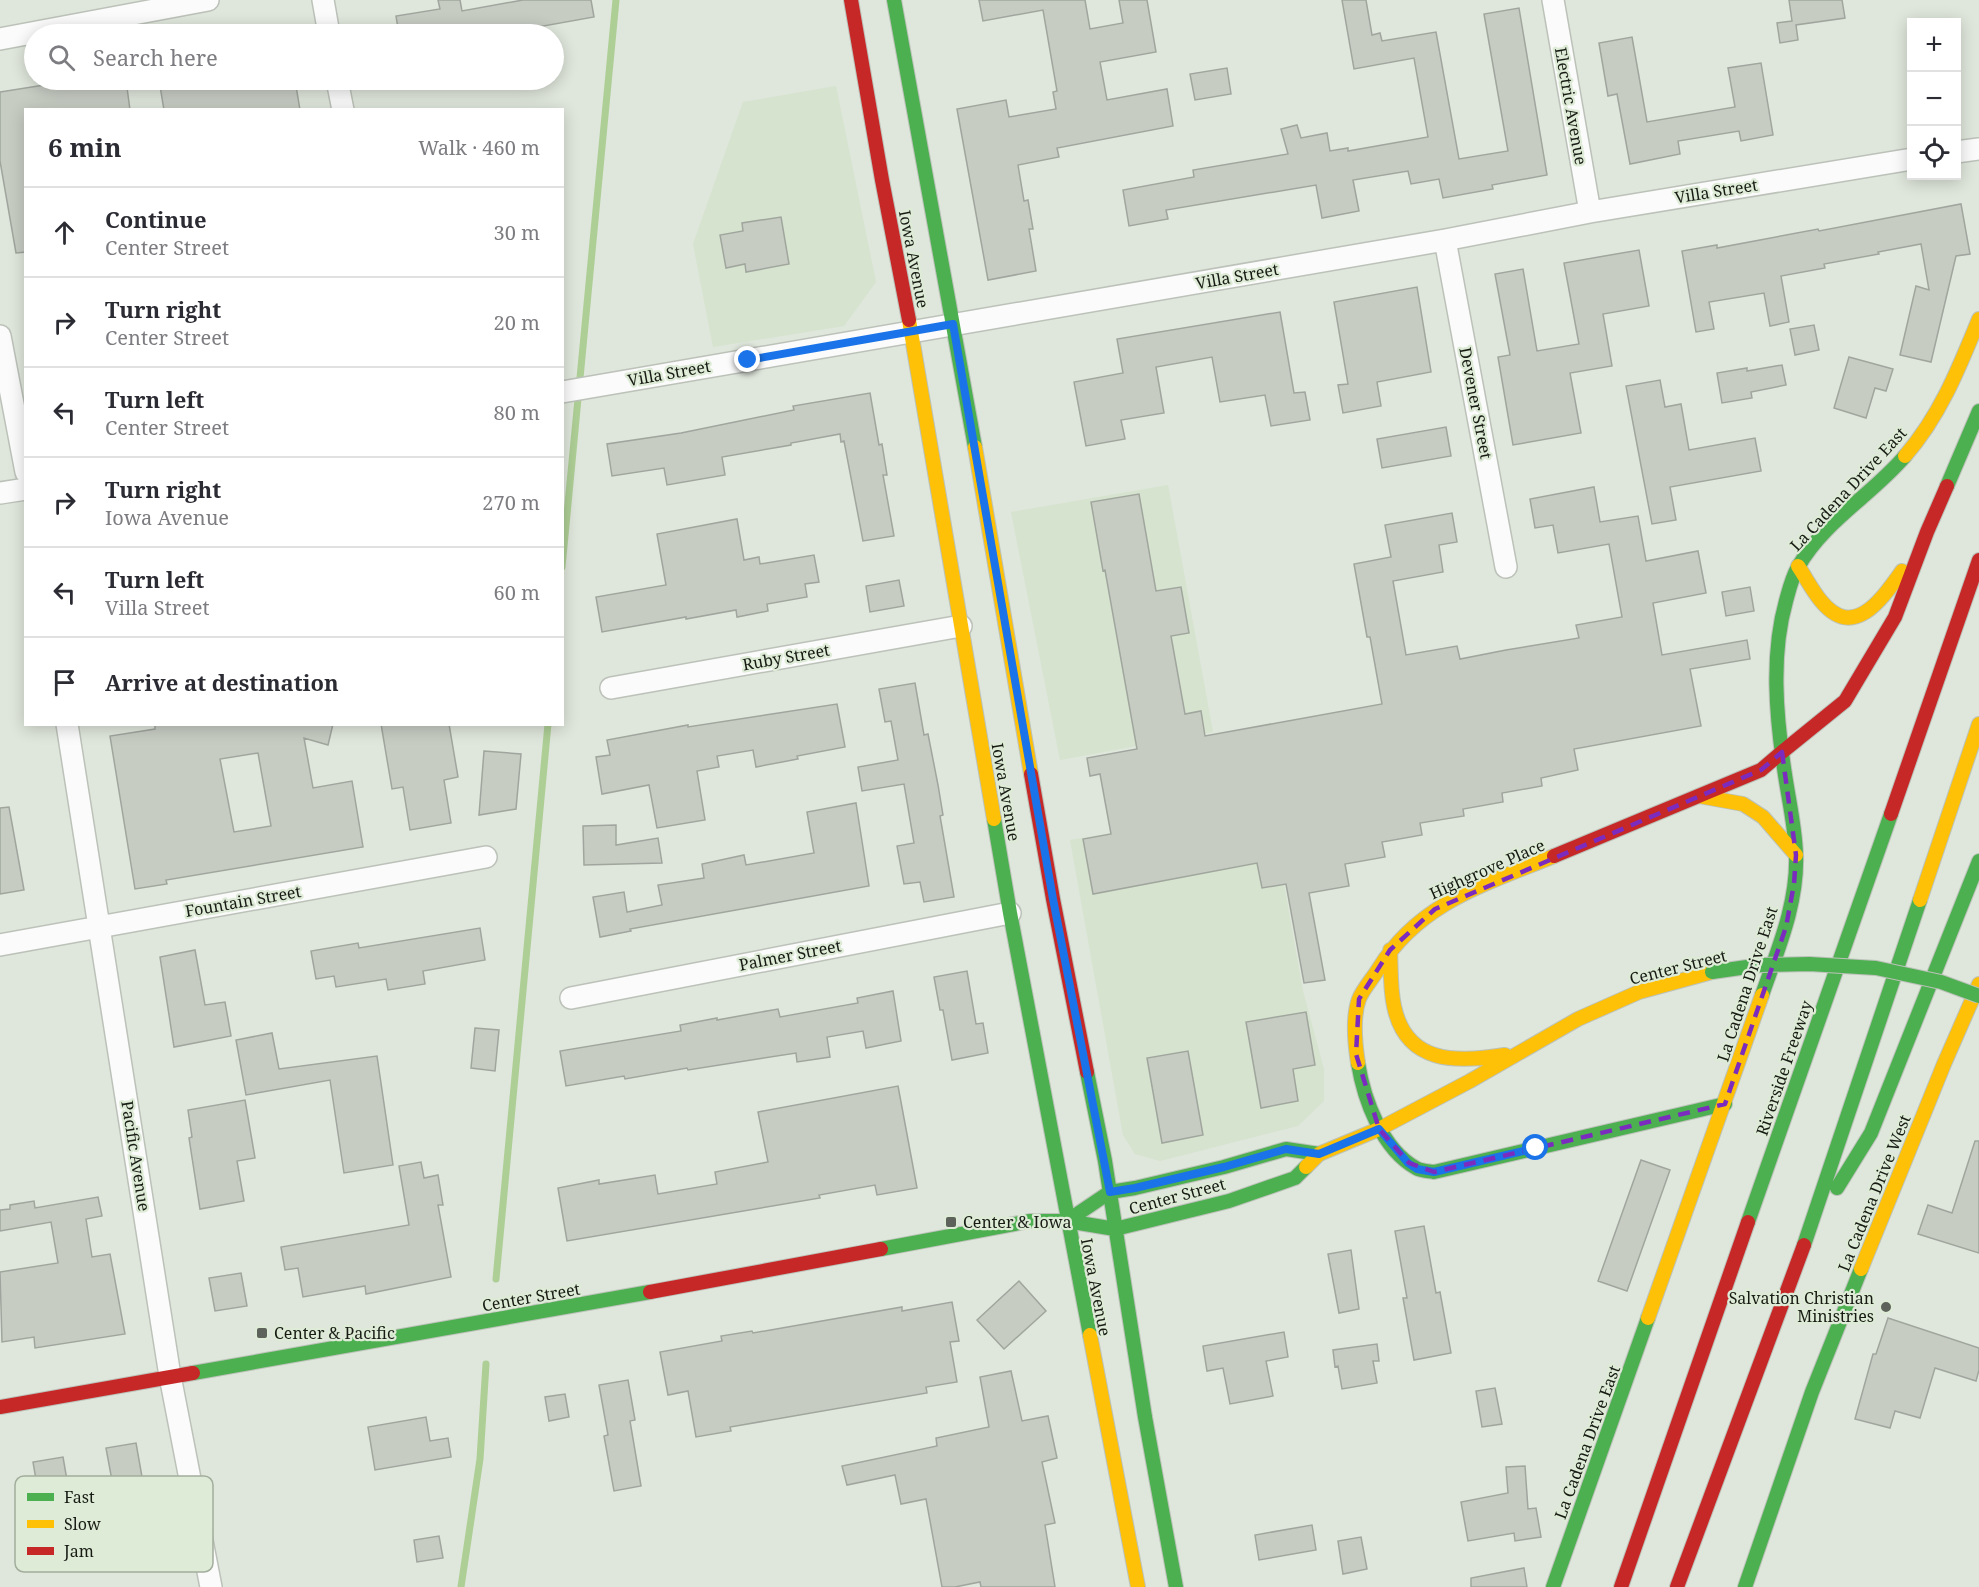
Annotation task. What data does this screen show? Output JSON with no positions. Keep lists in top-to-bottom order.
{
  "streets": {
    "main road": [
      "Iowa Avenue",
      "La Cadena Drive East",
      "Highgrove Place",
      "Center Street",
      "Riverside Freeway",
      "La Cadena Drive West"
    ],
    "street": [
      "Electric Avenue",
      "Villa Street",
      "Devener Street",
      "Ruby Street",
      "Fountain Street",
      "Palmer Street",
      "Pacific Avenue"
    ]
  },
  "crossings": [
    ["Electric Avenue", "Villa Street"],
    ["Villa Street", "Iowa Avenue"],
    ["Villa Street", "Devener Street"],
    ["Iowa Avenue", "Ruby Street"],
    ["Iowa Avenue", "Palmer Street"],
    ["Iowa Avenue", "Center Street"],
    ["La Cadena Drive East", "Highgrove Place"],
    ["Highgrove Place", "Center Street"],
    ["Fountain Street", "Pacific Avenue"],
    ["Center Street", "Pacific Avenue"]
  ],
  "places": {
    "transit": ["Center & Iowa", "Center & Pacific"],
    "other": ["Salvation Christian Ministries"]
  },
  "legend": ["Fast", "Slow", "Jam"],
  "page": {
    "map_buttons": ["+", "−"],
    "search": "Search here",
    "heading": ["6 min", "Walk · 460 m"],
    "list": [
      ["Continue", "Center Street", "30 m"],
      ["Turn right", "Center Street", "20 m"],
      ["Turn left", "Center Street", "80 m"],
      ["Turn right", "Iowa Avenue", "270 m"],
      ["Turn left", "Villa Street", "60 m"],
      "Arrive at destination"
    ]
  }
}
